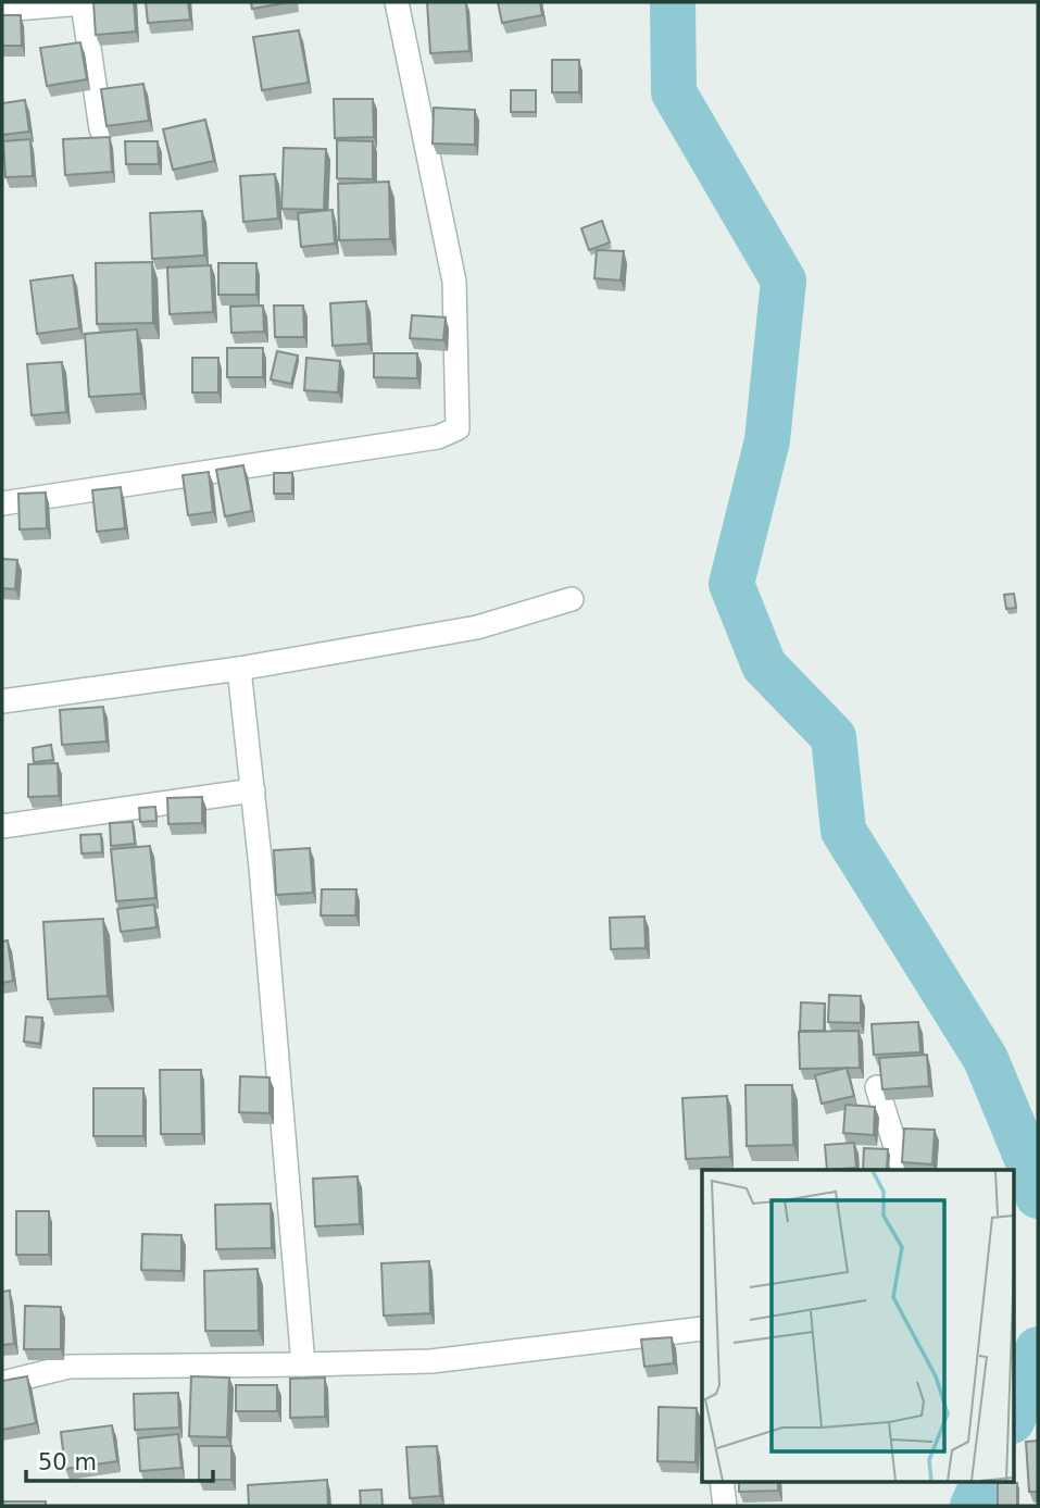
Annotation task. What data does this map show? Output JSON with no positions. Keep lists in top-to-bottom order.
{
  "scale_bar": "50 m"
}
